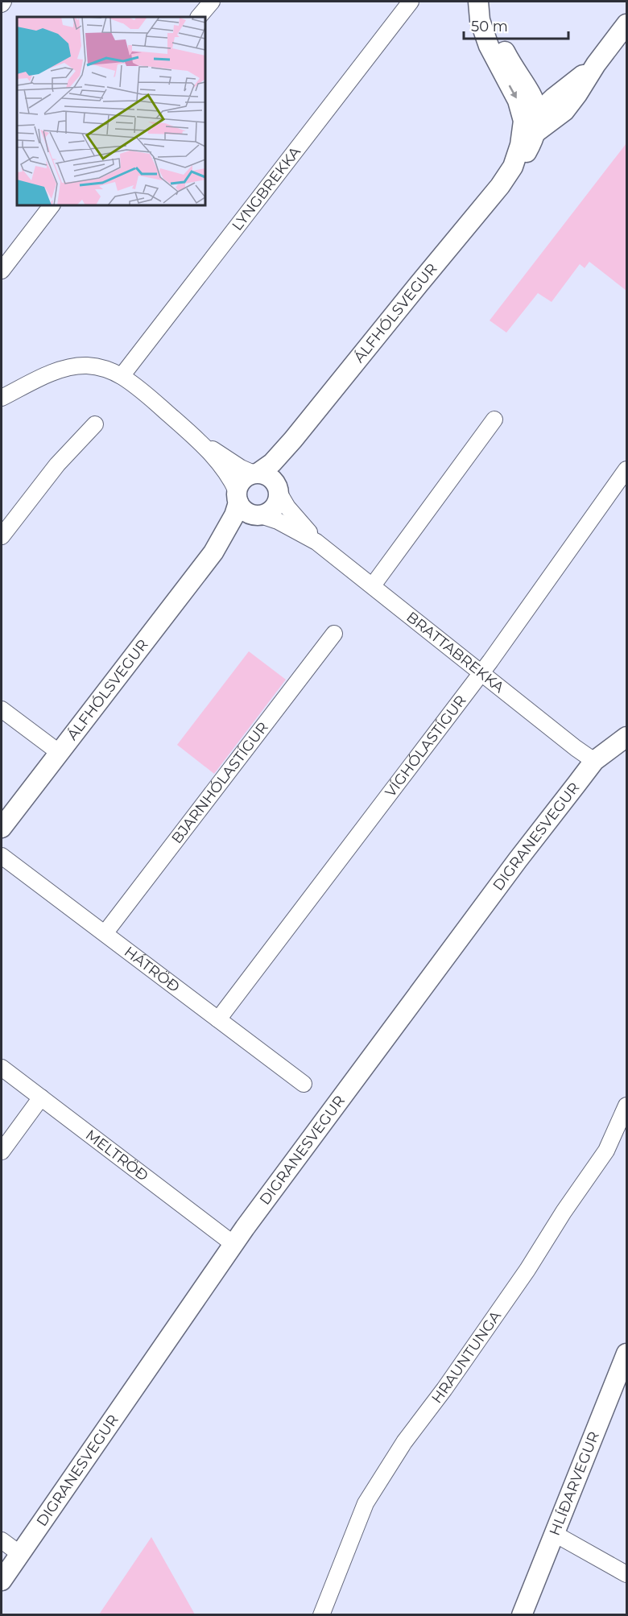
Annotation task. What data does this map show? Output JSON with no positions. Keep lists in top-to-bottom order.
{
  "streets": {
    "street": [
      "LYNGBREKKA",
      "ÁLFHÓLSVEGUR",
      "BRATTABREKKA",
      "VÍGHÓLASTÍGUR",
      "BJARNHÓLASTÍGUR",
      "DIGRANESVEGUR",
      "HÁTRÖÐ",
      "MELTRÖÐ",
      "HRAUNTUNGA",
      "HLÍÐARVEGUR"
    ]
  },
  "crossings": [
    ["ÁLFHÓLSVEGUR", "BRATTABREKKA"],
    ["BRATTABREKKA", "VÍGHÓLASTÍGUR"],
    ["BRATTABREKKA", "DIGRANESVEGUR"],
    ["VÍGHÓLASTÍGUR", "HÁTRÖÐ"],
    ["BJARNHÓLASTÍGUR", "HÁTRÖÐ"],
    ["DIGRANESVEGUR", "MELTRÖÐ"]
  ],
  "scale_bar": "50 m"
}
